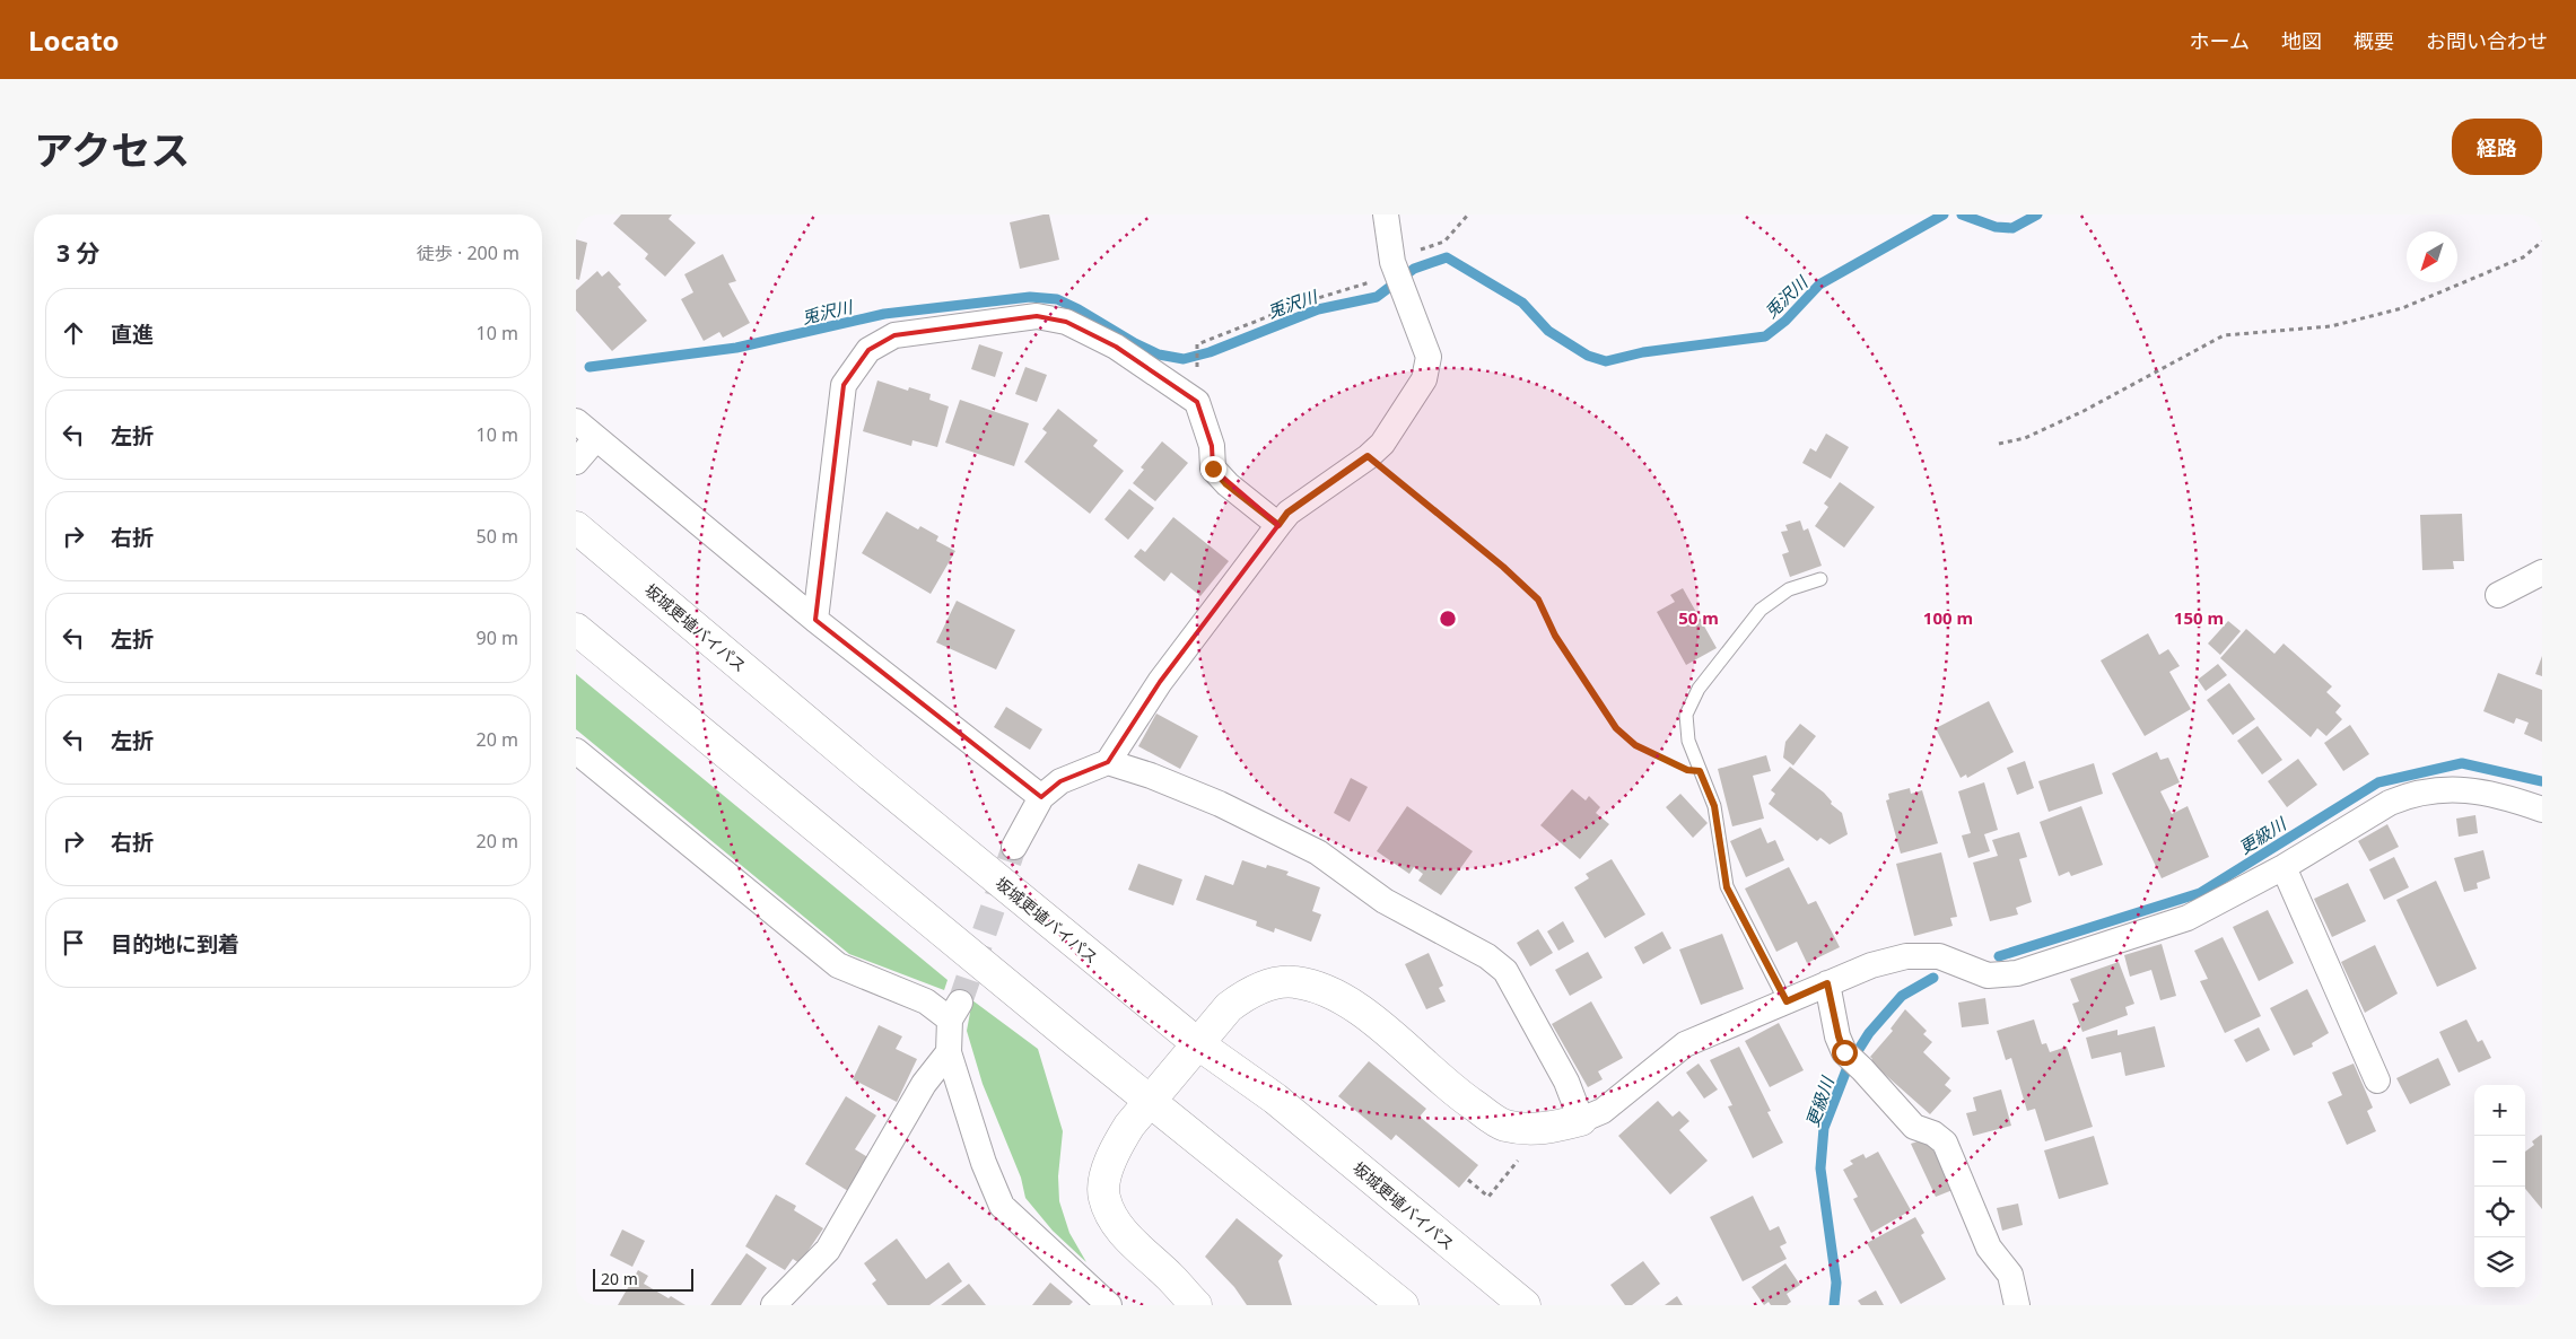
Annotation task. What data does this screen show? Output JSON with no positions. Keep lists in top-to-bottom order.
{
  "streets": {
    "main road": ["坂城更埴バイパス"]
  },
  "water": ["兎沢川", "更級川"],
  "scale_bar": "20 m",
  "north": "bottom left",
  "page": {
    "header": "Locato",
    "nav": [
      "ホーム",
      "地図",
      "概要",
      "お問い合わせ"
    ],
    "title": "アクセス",
    "buttons": "経路",
    "heading": ["3 分", "徒歩 · 200 m"],
    "list": [
      ["直進", "10 m"],
      ["左折", "10 m"],
      ["右折", "50 m"],
      ["左折", "90 m"],
      ["左折", "20 m"],
      ["右折", "20 m"],
      "目的地に到着"
    ],
    "map_buttons": ["+", "−"],
    "scale": "20 m"
  },
  "rings": ["50 m", "100 m", "150 m"]
}
